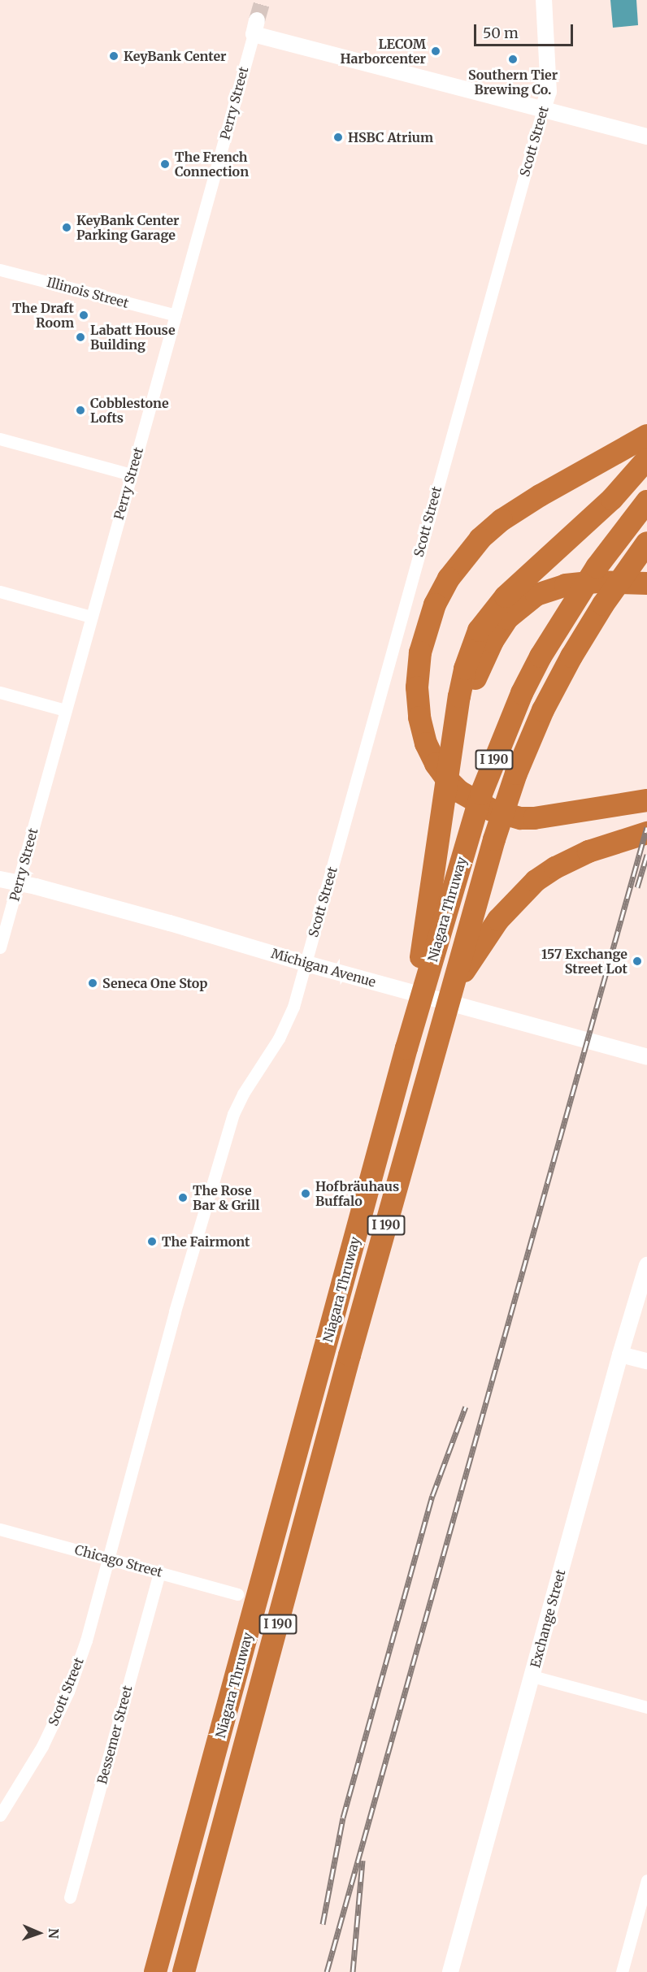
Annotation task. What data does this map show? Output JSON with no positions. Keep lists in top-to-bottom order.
{
  "streets": {
    "highway": ["I 190", "Niagara Thruway"],
    "street": [
      "Perry Street",
      "Scott Street",
      "Illinois Street",
      "Michigan Avenue",
      "Chicago Street",
      "Exchange Street",
      "Bessemer Street"
    ]
  },
  "crossings": [
    ["Perry Street", "Illinois Street"],
    ["Perry Street", "Michigan Avenue"],
    ["Scott Street", "Michigan Avenue"],
    ["Scott Street", "Chicago Street"],
    ["Chicago Street", "Bessemer Street"]
  ],
  "places": [
    "LECOM Harborcenter",
    "KeyBank Center",
    "Southern Tier Brewing Co.",
    "HSBC Atrium",
    "The French Connection",
    "KeyBank Center Parking Garage",
    "The Draft Room",
    "Labatt House Building",
    "Cobblestone Lofts",
    "157 Exchange Street Lot",
    "Seneca One Stop",
    "Hofbräuhaus Buffalo",
    "The Rose Bar & Grill",
    "The Fairmont"
  ],
  "scale_bar": "50 m",
  "north": "right"
}
